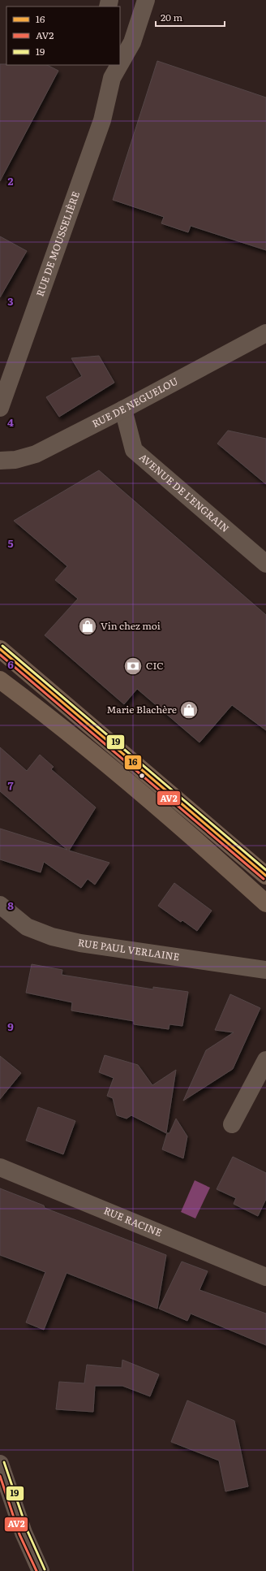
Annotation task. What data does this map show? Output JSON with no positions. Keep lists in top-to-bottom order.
{
  "streets": {
    "street": [
      "RUE DE MOUSSELIÈRE",
      "RUE DE NEGUELOU",
      "AVENUE DE L'ENGRAIN",
      "RUE PAUL VERLAINE",
      "RUE RACINE"
    ]
  },
  "crossings": [
    ["RUE DE NEGUELOU", "AVENUE DE L'ENGRAIN"]
  ],
  "places": {
    "shop": ["Vin chez moi", "Marie Blachère"],
    "bank": ["CIC"]
  },
  "lines": ["transit line 19", "transit line 16", "transit line AV2"],
  "legend": ["16", "AV2", "19"],
  "scale_bar": "20 m",
  "grid": {
    "rows": [
      "2",
      "3",
      "4",
      "5",
      "6",
      "7",
      "8",
      "9"
    ]
  }
}
